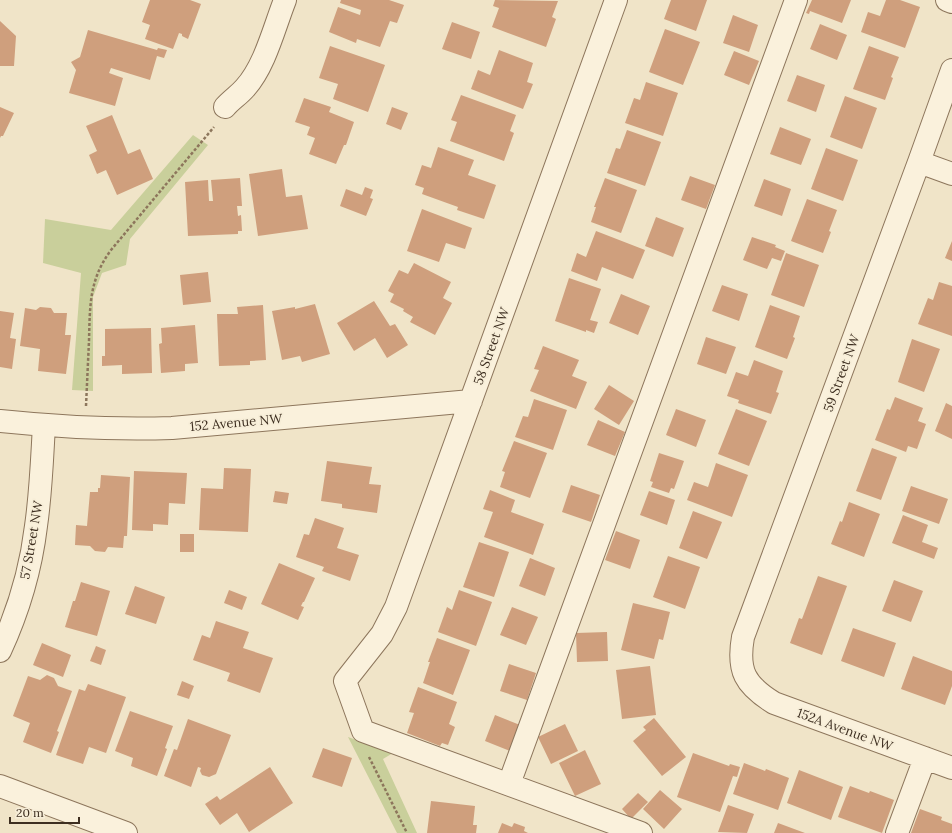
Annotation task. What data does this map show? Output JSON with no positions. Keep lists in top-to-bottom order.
{
  "streets": {
    "street": [
      "58 Street NW",
      "59 Street NW",
      "152 Avenue NW",
      "57 Street NW",
      "152A Avenue NW"
    ]
  },
  "crossings": [
    ["58 Street NW", "152 Avenue NW"],
    ["59 Street NW", "152A Avenue NW"],
    ["152 Avenue NW", "57 Street NW"]
  ],
  "scale_bar": "20 m"
}
